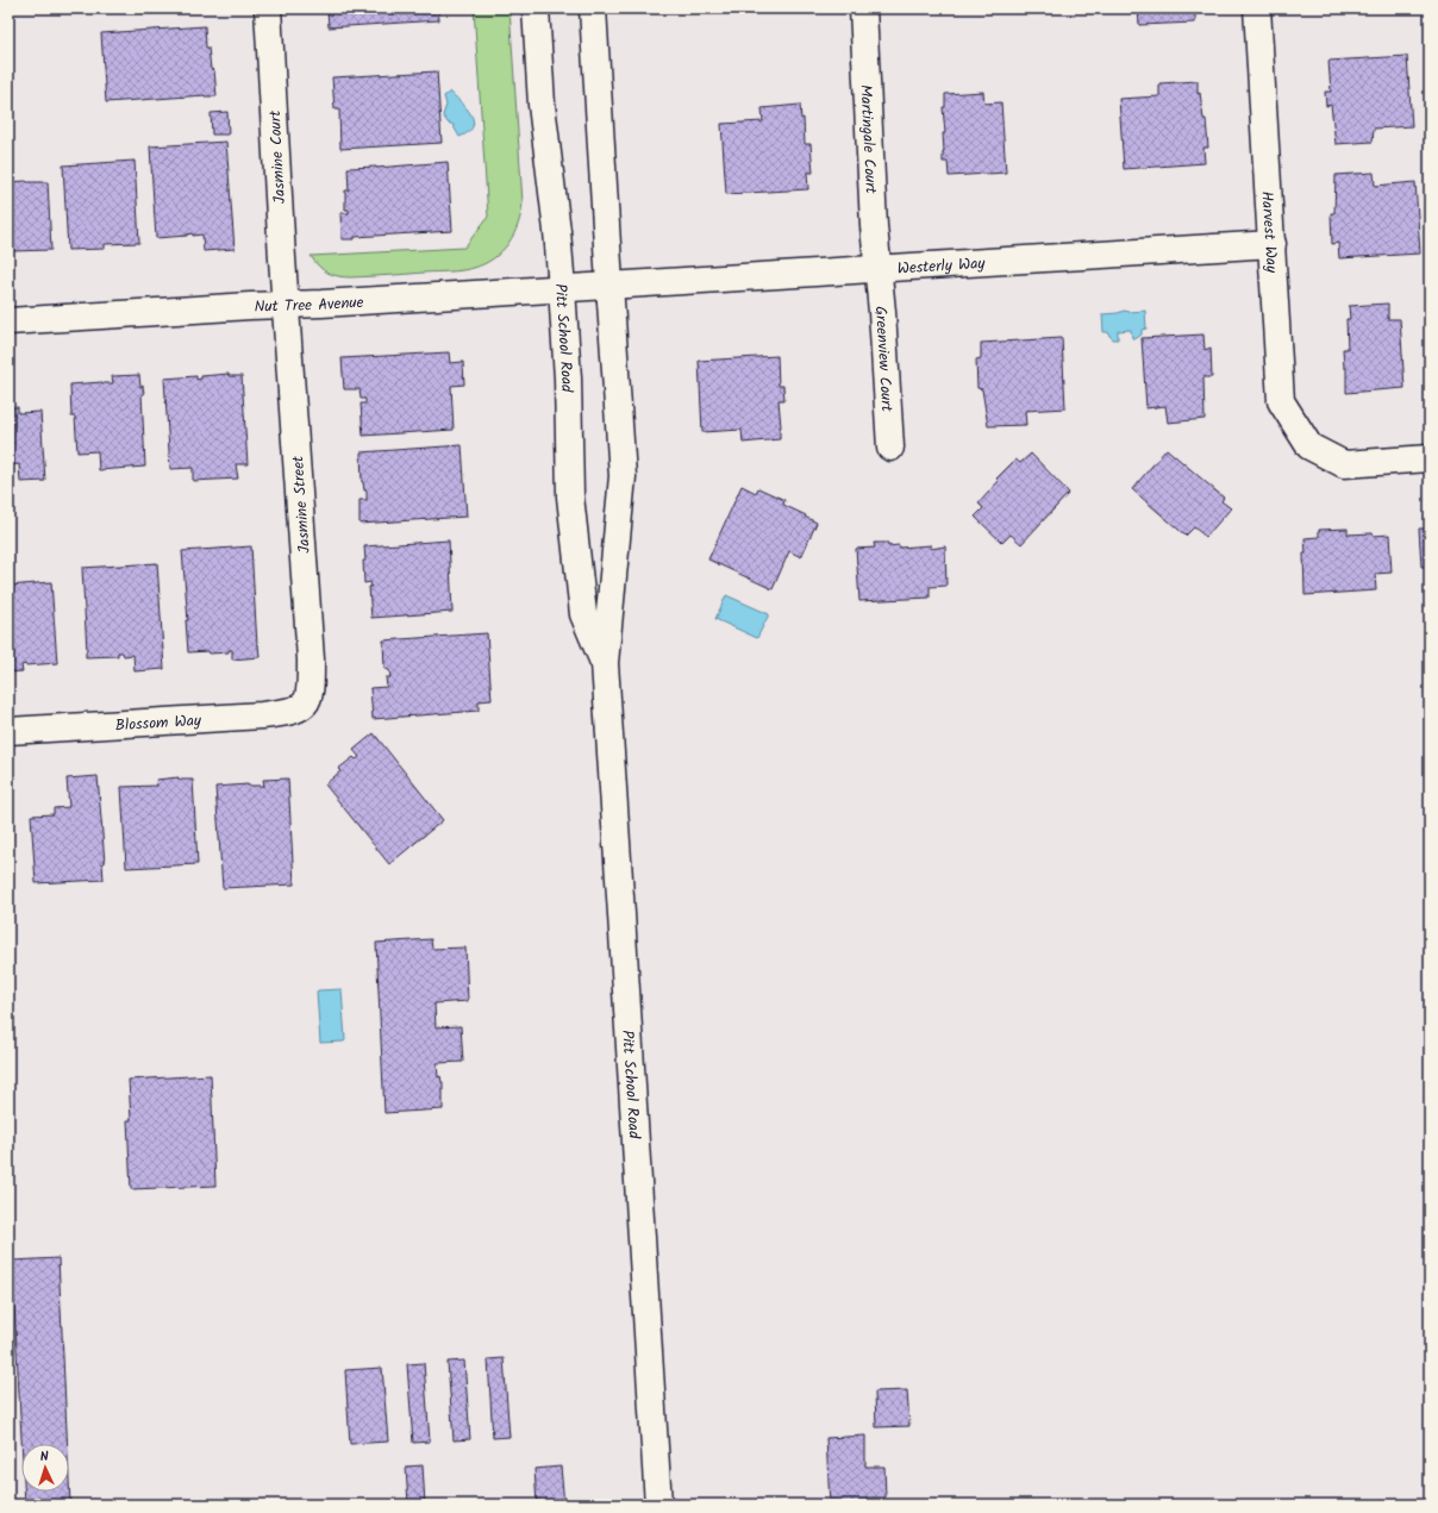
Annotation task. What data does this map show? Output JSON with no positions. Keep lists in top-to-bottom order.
{
  "streets": {
    "street": [
      "Martingale Court",
      "Jasmine Court",
      "Harvest Way",
      "Westerly Way",
      "Nut Tree Avenue",
      "Pitt School Road",
      "Greenview Court",
      "Jasmine Street",
      "Blossom Way"
    ]
  },
  "crossings": [
    ["Martingale Court", "Westerly Way"],
    ["Martingale Court", "Greenview Court"],
    ["Jasmine Court", "Nut Tree Avenue"],
    ["Jasmine Court", "Jasmine Street"],
    ["Harvest Way", "Westerly Way"],
    ["Westerly Way", "Nut Tree Avenue"],
    ["Westerly Way", "Pitt School Road"],
    ["Westerly Way", "Greenview Court"],
    ["Nut Tree Avenue", "Pitt School Road"],
    ["Nut Tree Avenue", "Jasmine Street"],
    ["Jasmine Street", "Blossom Way"]
  ],
  "north": "top"
}
